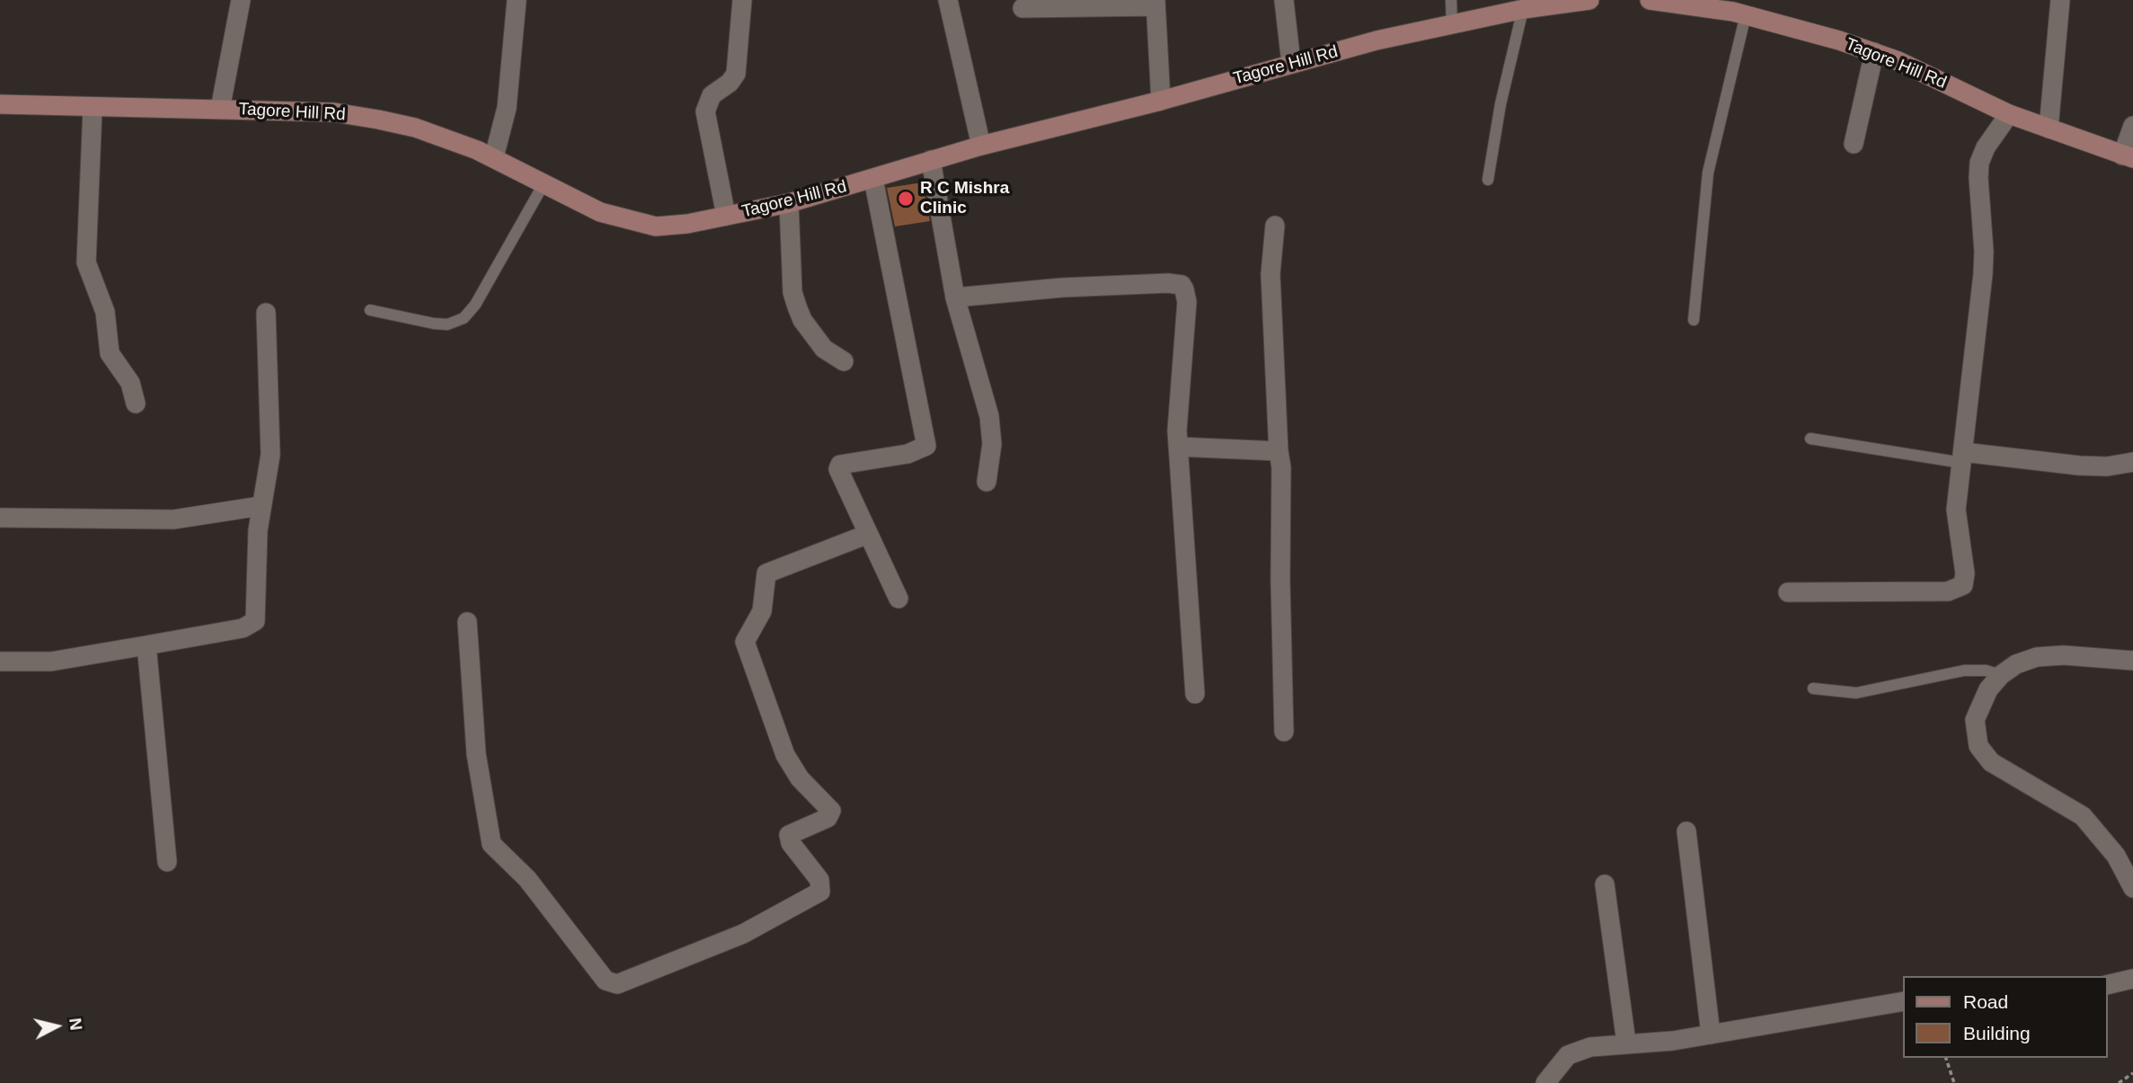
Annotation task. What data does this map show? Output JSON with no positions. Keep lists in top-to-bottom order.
{
  "streets": {
    "main road": ["Tagore Hill Rd"]
  },
  "places": ["R C Mishra Clinic"],
  "legend": ["Road", "Building"],
  "north": "right"
}
